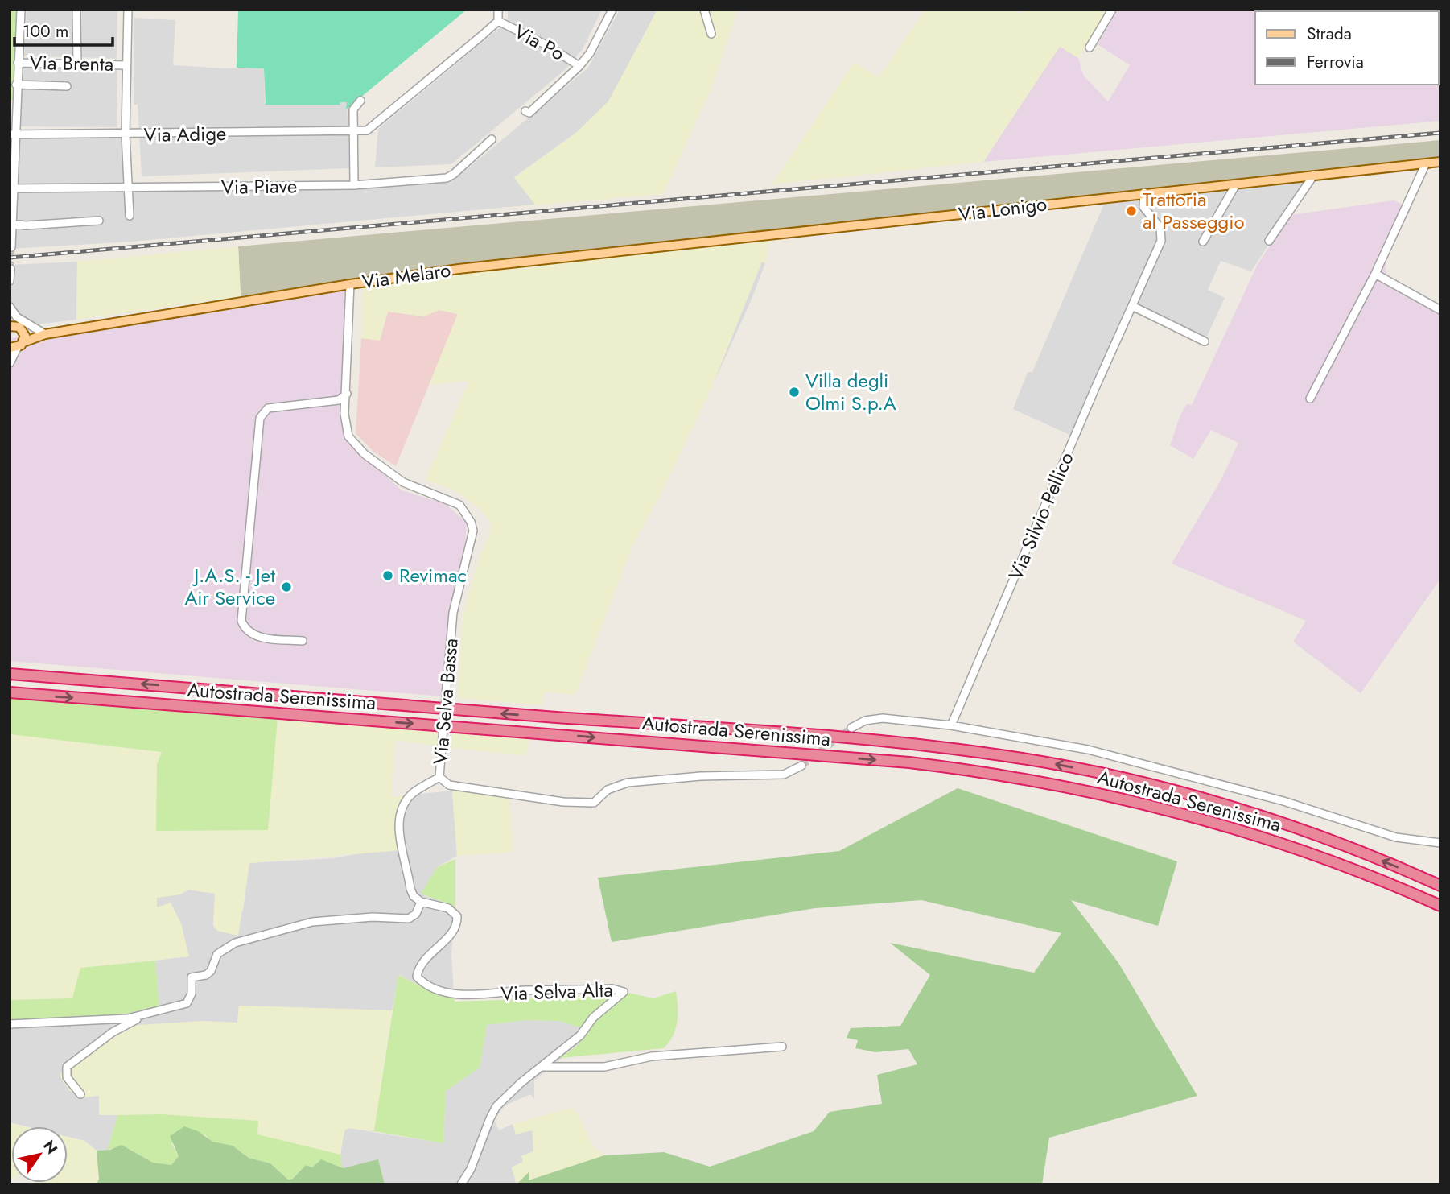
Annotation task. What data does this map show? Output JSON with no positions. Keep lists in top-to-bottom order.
{
  "streets": {
    "highway": ["Autostrada Serenissima"],
    "main road": ["Via Lonigo", "Via Melaro"],
    "street": [
      "Via Po",
      "Via Brenta",
      "Via Adige",
      "Via Piave",
      "Via Silvio Pellico",
      "Via Selva Bassa",
      "Via Selva Alta"
    ]
  },
  "crossings": [
    ["Via Lonigo", "Via Melaro"],
    ["Via Lonigo", "Via Silvio Pellico"],
    ["Via Melaro", "Via Selva Bassa"],
    ["Via Selva Bassa", "Via Selva Alta"]
  ],
  "places": [
    "Trattoria al Passeggio",
    "Villa degli Olmi S.p.A",
    "Revimac",
    "J.A.S. - Jet Air Service"
  ],
  "legend": ["Strada", "Ferrovia"],
  "scale_bar": "100 m",
  "north": "top right"
}
